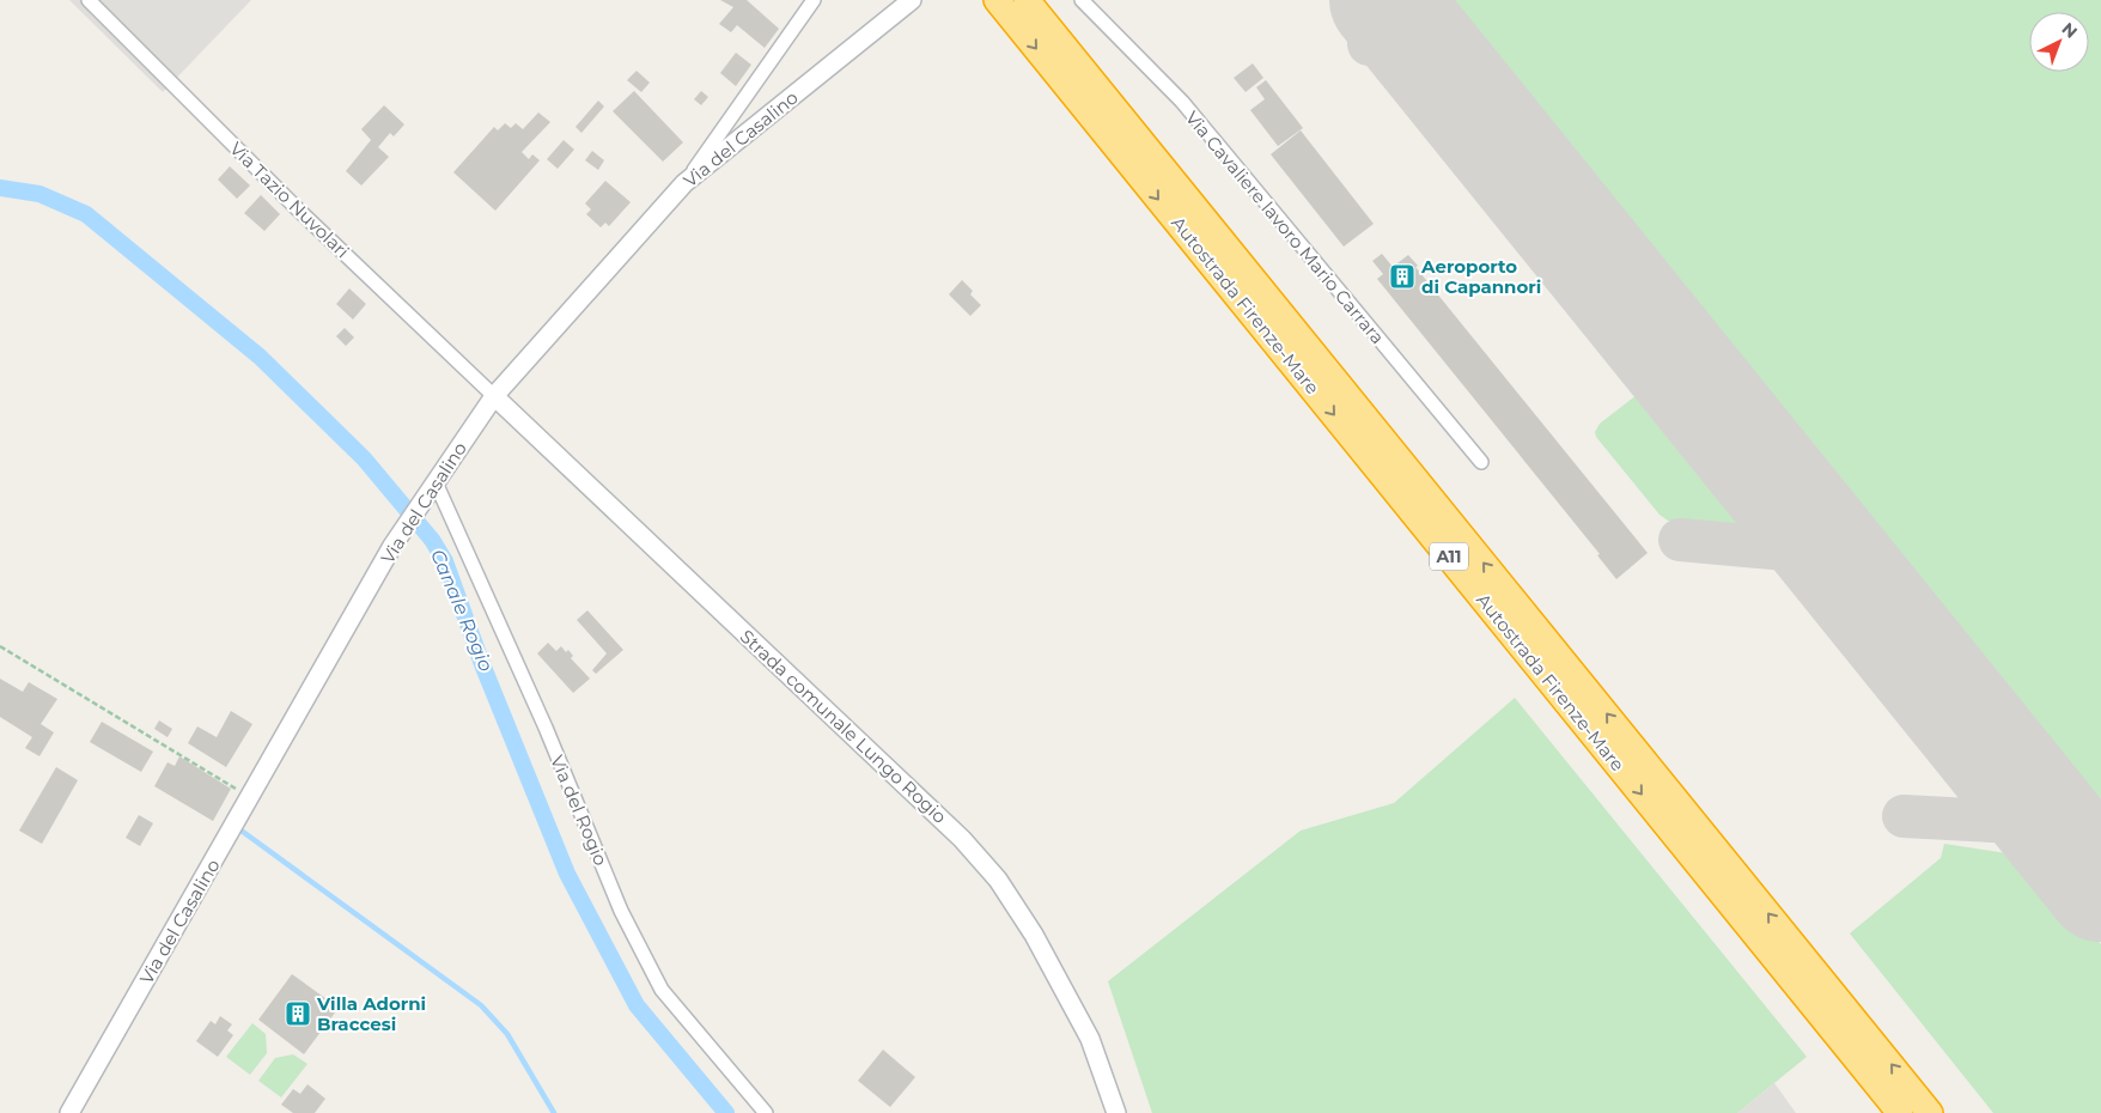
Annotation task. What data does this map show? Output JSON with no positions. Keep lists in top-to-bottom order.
{
  "streets": {
    "highway": ["Autostrada Firenze-Mare", "A11"],
    "street": [
      "Via del Casalino",
      "Via Tazio Nuvolari",
      "Via Cavaliere lavoro Mario Carrara",
      "Strada comunale Lungo Rogio",
      "Via del Rogio"
    ]
  },
  "crossings": [
    ["Via del Casalino", "Via Tazio Nuvolari"],
    ["Via del Casalino", "Strada comunale Lungo Rogio"],
    ["Via del Casalino", "Via del Rogio"],
    ["Via Tazio Nuvolari", "Strada comunale Lungo Rogio"]
  ],
  "water": ["Canale Rogio"],
  "places": {
    "building": ["Aeroporto di Capannori", "Villa Adorni Braccesi"]
  },
  "north": "top right"
}
